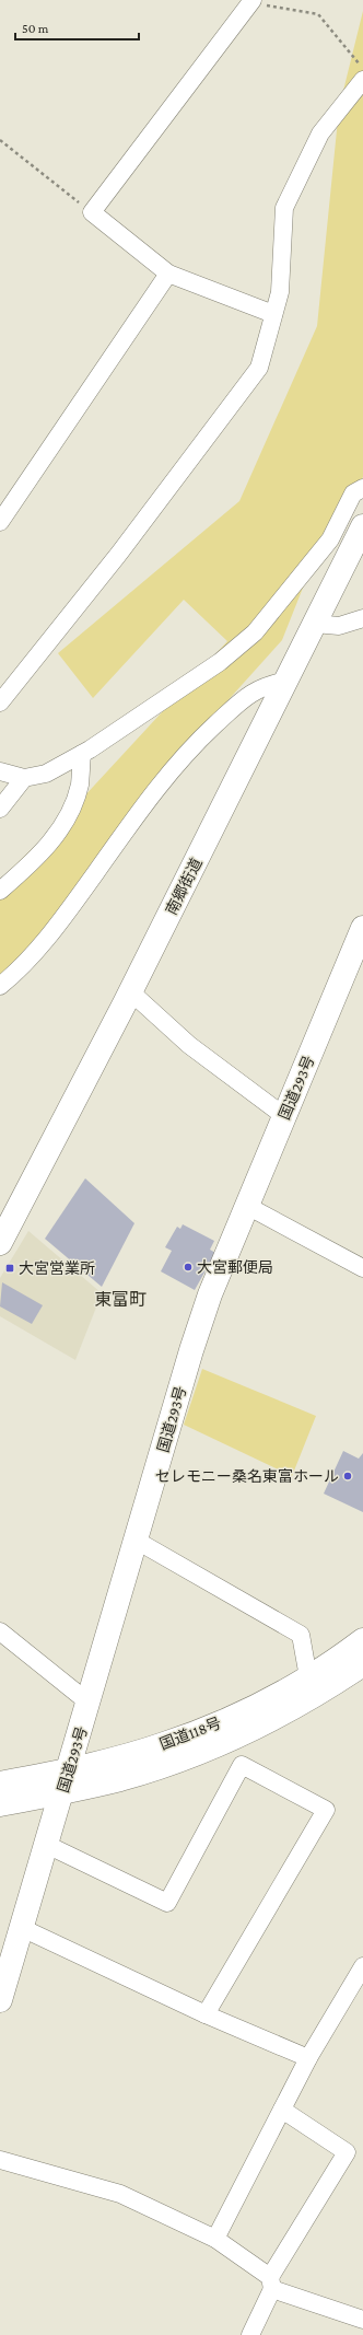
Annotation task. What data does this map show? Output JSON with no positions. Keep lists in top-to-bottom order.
{
  "streets": {
    "main road": ["南郷街道", "国道293号", "国道118号"]
  },
  "crossings": [
    ["国道293号", "国道118号"]
  ],
  "districts": ["東富町"],
  "places": {
    "other": ["大宮郵便局", "セレモニー桑名東富ホール"],
    "transit": ["大宮営業所"]
  },
  "scale_bar": "50 m"
}
